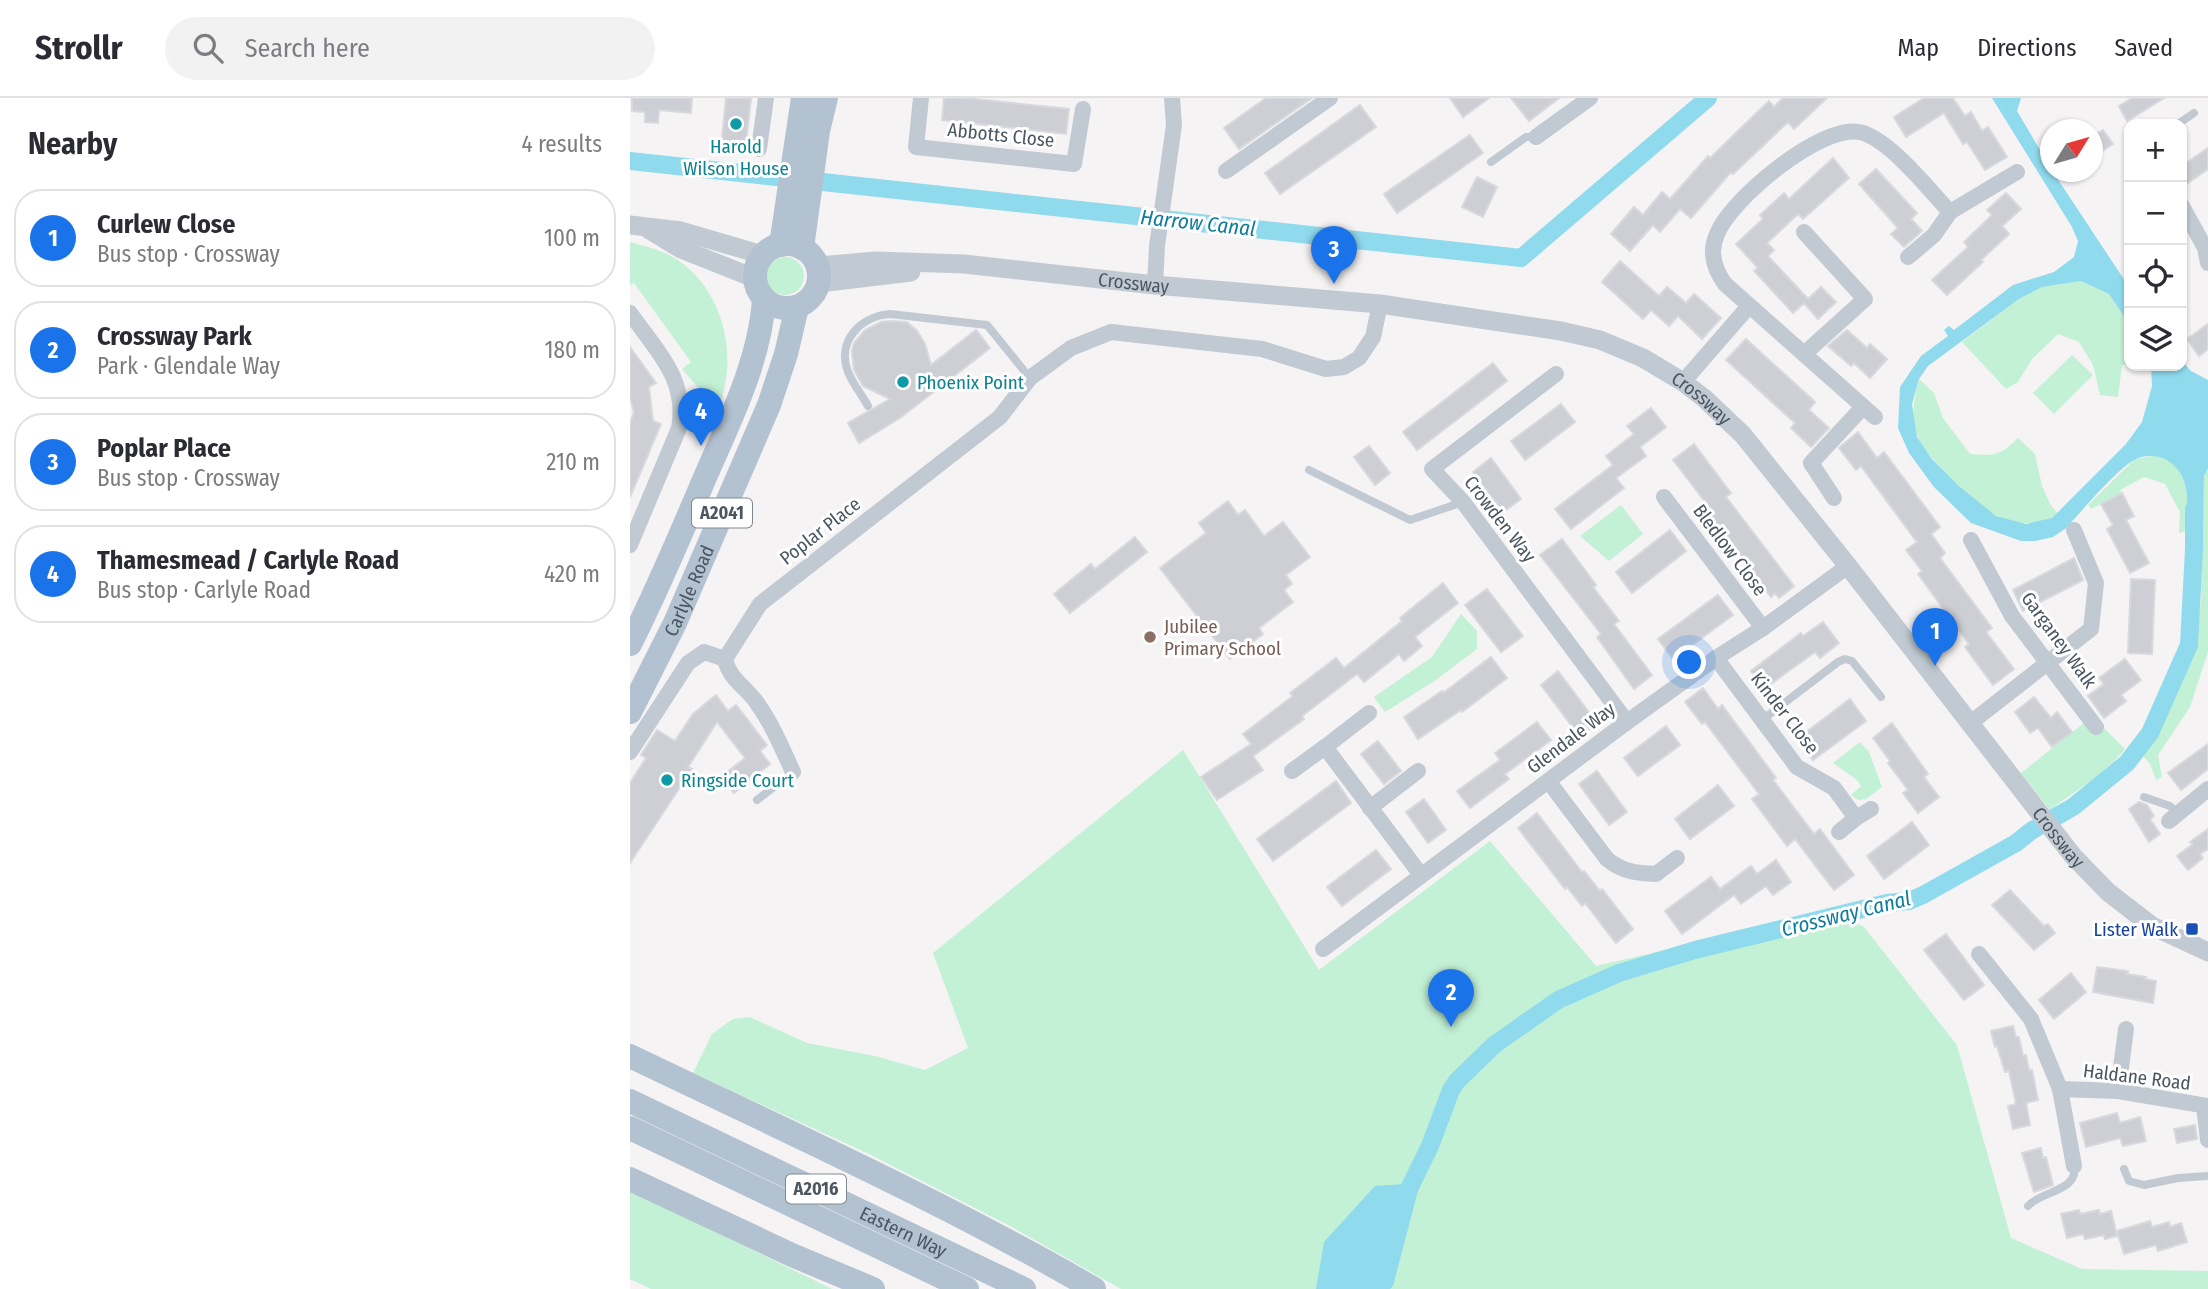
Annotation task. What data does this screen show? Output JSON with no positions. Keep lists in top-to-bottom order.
{
  "streets": {
    "main road": [
      "A2041",
      "Carlyle Road",
      "A2016",
      "Eastern Way"
    ],
    "street": [
      "Abbotts Close",
      "Crossway",
      "Crowden Way",
      "Poplar Place",
      "Bledlow Close",
      "Garganey Walk",
      "Kinder Close",
      "Glendale Way",
      "Haldane Road"
    ]
  },
  "crossings": [
    ["Crossway", "A2041"],
    ["Crossway", "Poplar Place"],
    ["Crossway", "Glendale Way"],
    ["A2041", "Carlyle Road"],
    ["Crowden Way", "Glendale Way"],
    ["Bledlow Close", "Glendale Way"],
    ["Kinder Close", "Glendale Way"]
  ],
  "water": ["Harrow Canal", "Crossway Canal"],
  "places": {
    "other": [
      "Harold Wilson House",
      "Phoenix Point",
      "Jubilee Primary School",
      "Ringside Court"
    ],
    "transit": ["Lister Walk"]
  },
  "north": "top right",
  "page": {
    "header": "Strollr",
    "search": "Search here",
    "nav": ["Map", "Directions", "Saved"],
    "heading": ["Nearby", "4 results"],
    "map_buttons": ["+", "−"],
    "list": [
      {
        "mark": "1",
        "name": "Curlew Close",
        "note": "Bus stop · Crossway",
        "value": "100 m"
      },
      {
        "mark": "2",
        "name": "Crossway Park",
        "note": "Park · Glendale Way",
        "value": "180 m"
      },
      {
        "mark": "3",
        "name": "Poplar Place",
        "note": "Bus stop · Crossway",
        "value": "210 m"
      },
      {
        "mark": "4",
        "name": "Thamesmead / Carlyle Road",
        "note": "Bus stop · Carlyle Road",
        "value": "420 m"
      }
    ],
    "pins": [
      "3",
      "4",
      "1",
      "2"
    ]
  }
}
